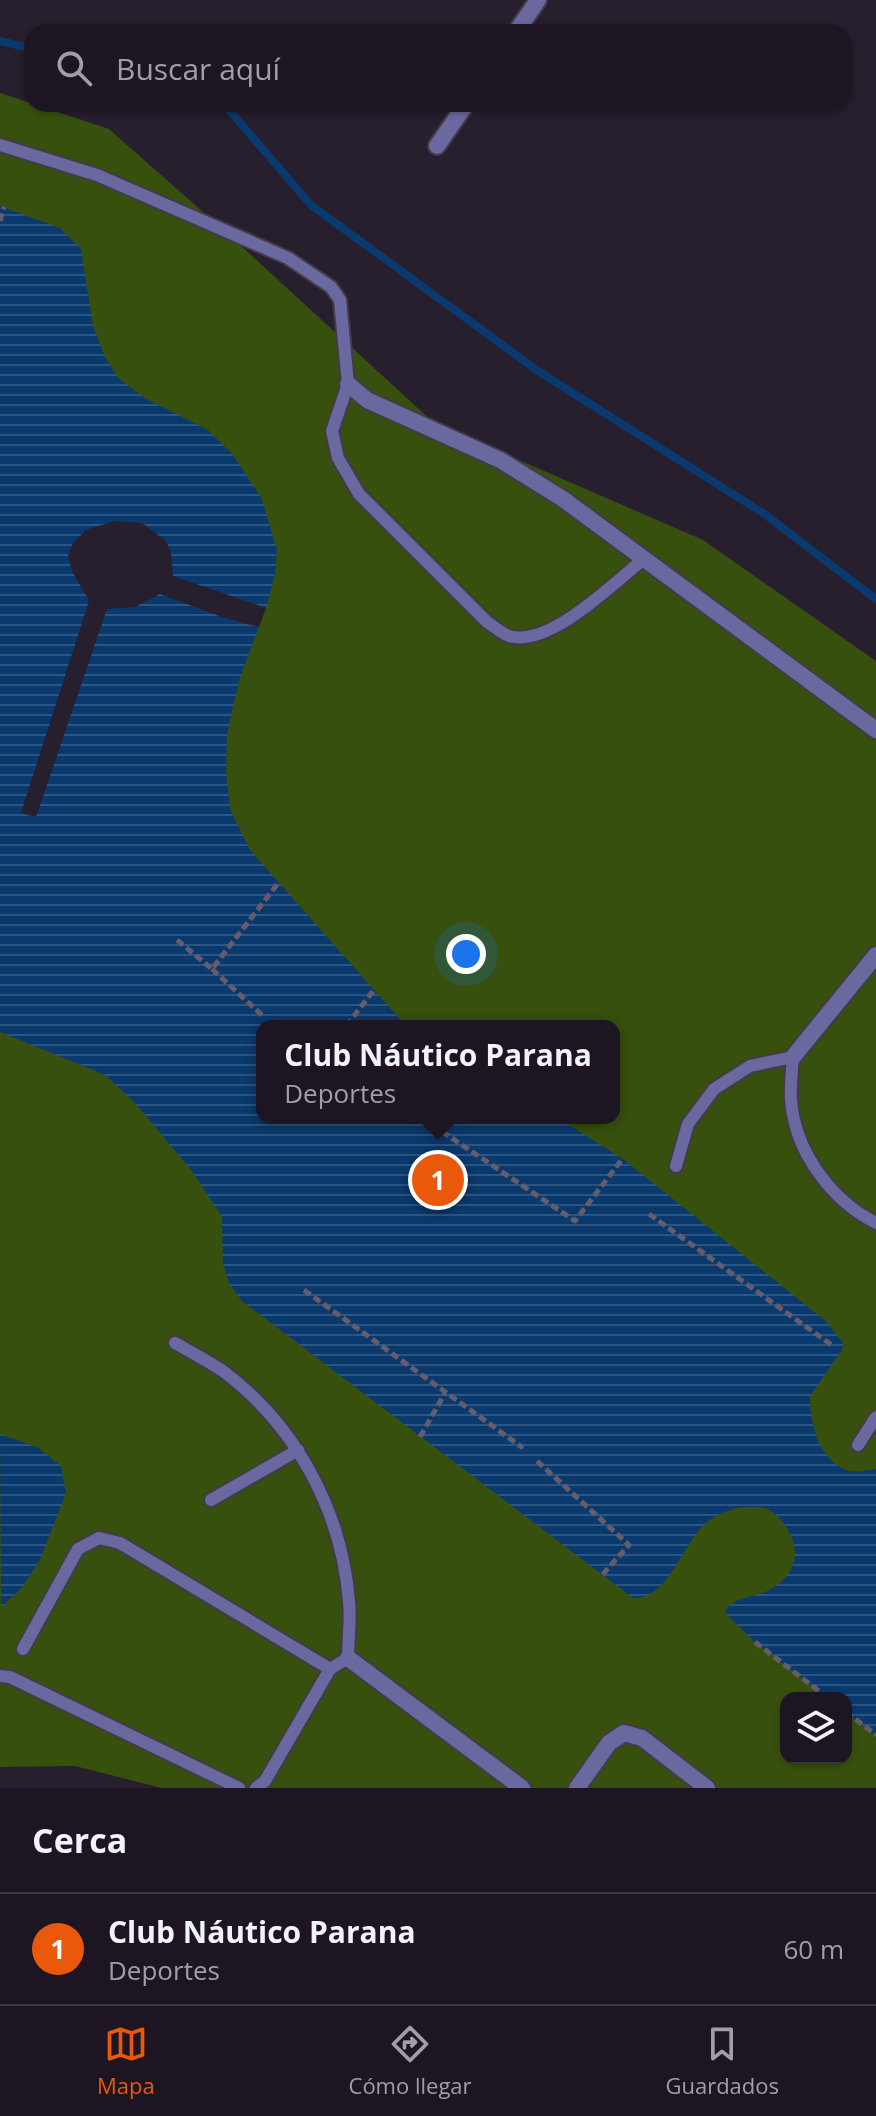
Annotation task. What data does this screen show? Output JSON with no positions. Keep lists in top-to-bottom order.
{
  "page": {
    "search": "Buscar aquí",
    "popup": ["Club Náutico Parana", "Deportes"],
    "pins": "1",
    "heading": "Cerca",
    "list": [
      {
        "mark": "1",
        "name": "Club Náutico Parana",
        "note": "Deportes",
        "value": "60 m"
      }
    ],
    "nav": ["Mapa", "Cómo llegar", "Guardados"]
  }
}
